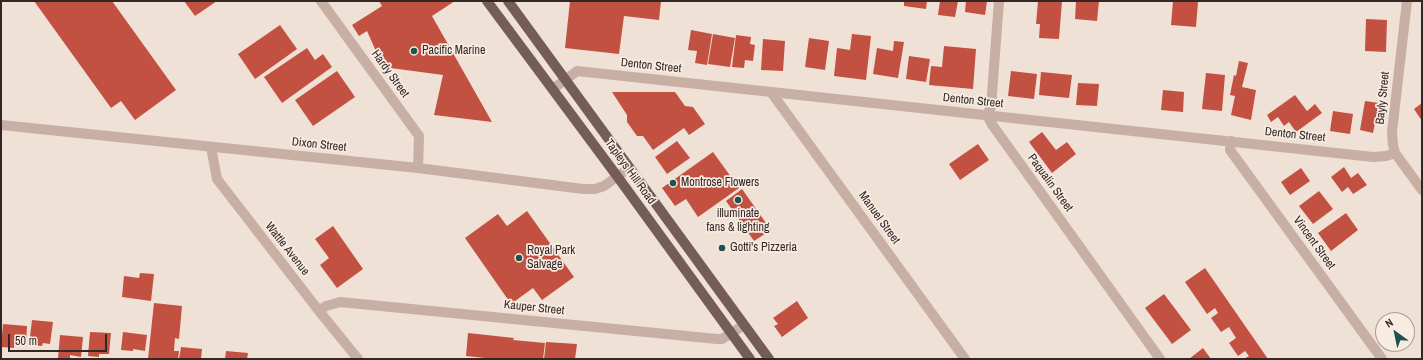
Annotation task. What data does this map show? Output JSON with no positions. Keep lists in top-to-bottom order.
{
  "streets": {
    "main road": ["Tapleys Hill Road"],
    "street": [
      "Denton Street",
      "Hardy Street",
      "Bayly Street",
      "Dixon Street",
      "Paqualin Street",
      "Manuel Street",
      "Vincent Street",
      "Wattle Avenue",
      "Kauper Street"
    ]
  },
  "crossings": [
    ["Denton Street", "Bayly Street"],
    ["Denton Street", "Tapleys Hill Road"],
    ["Denton Street", "Paqualin Street"],
    ["Denton Street", "Manuel Street"],
    ["Denton Street", "Vincent Street"],
    ["Hardy Street", "Dixon Street"],
    ["Dixon Street", "Tapleys Hill Road"],
    ["Dixon Street", "Wattle Avenue"],
    ["Tapleys Hill Road", "Kauper Street"],
    ["Wattle Avenue", "Kauper Street"]
  ],
  "places": [
    "Pacific Marine",
    "Montrose Flowers",
    "illuminate fans & lighting",
    "Gotti's Pizzeria",
    "Royal Park Salvage"
  ],
  "scale_bar": "50 m",
  "north": "top left"
}
